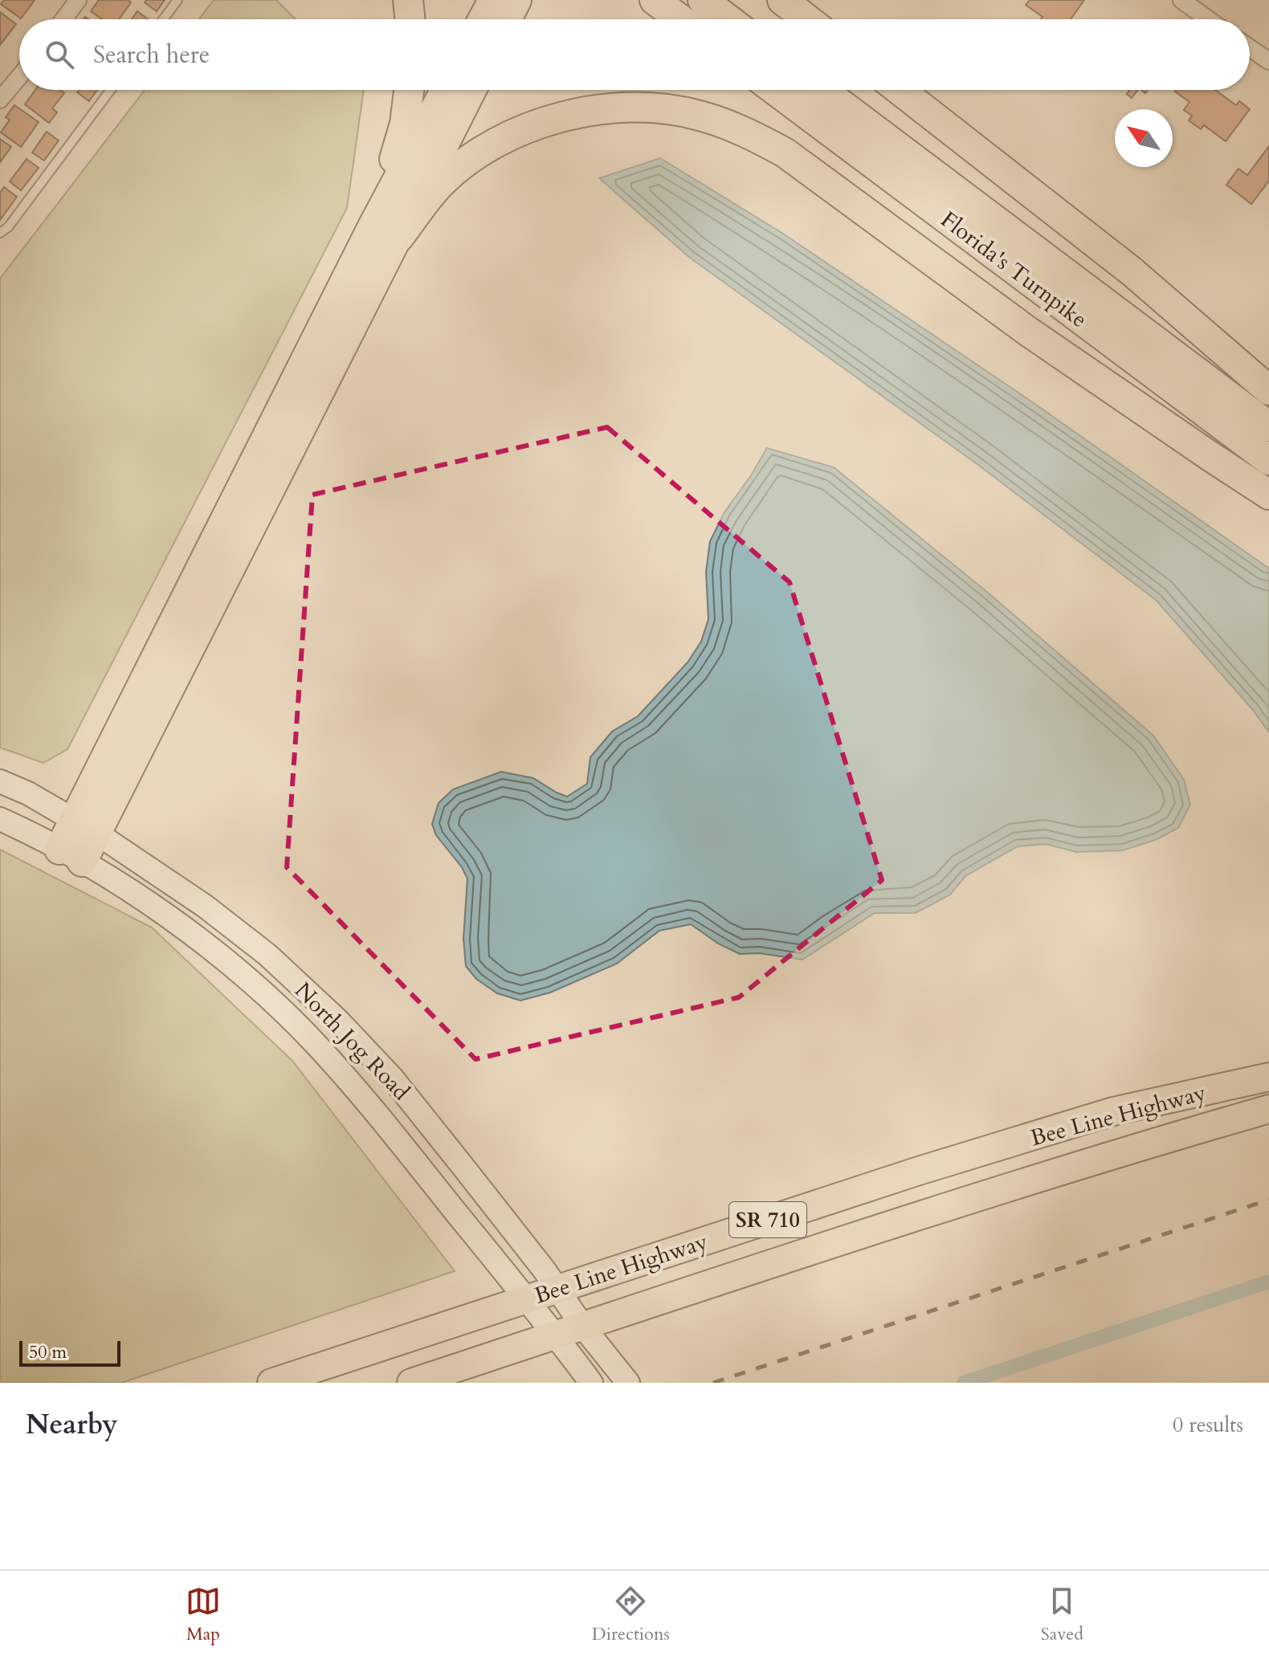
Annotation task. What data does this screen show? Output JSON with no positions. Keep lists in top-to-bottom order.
{
  "streets": {
    "highway": ["Florida's Turnpike", "Bee Line Highway", "SR 710"],
    "main road": ["North Jog Road"]
  },
  "crossings": [
    ["North Jog Road", "Bee Line Highway"]
  ],
  "scale_bar": "50 m",
  "north": "top left",
  "page": {
    "search": "Search here",
    "scale": "50 m",
    "heading": ["Nearby", "0 results"],
    "nav": ["Map", "Directions", "Saved"]
  }
}
